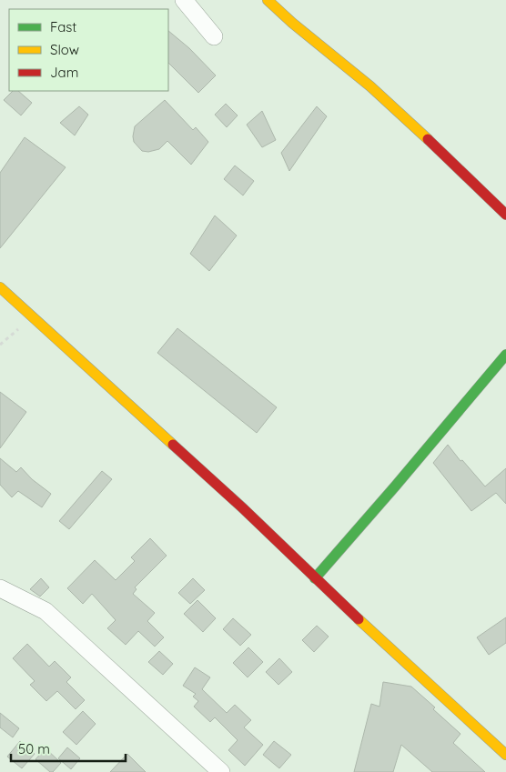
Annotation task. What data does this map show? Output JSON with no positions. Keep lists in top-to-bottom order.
{
  "legend": ["Fast", "Slow", "Jam"],
  "scale_bar": "50 m"
}
